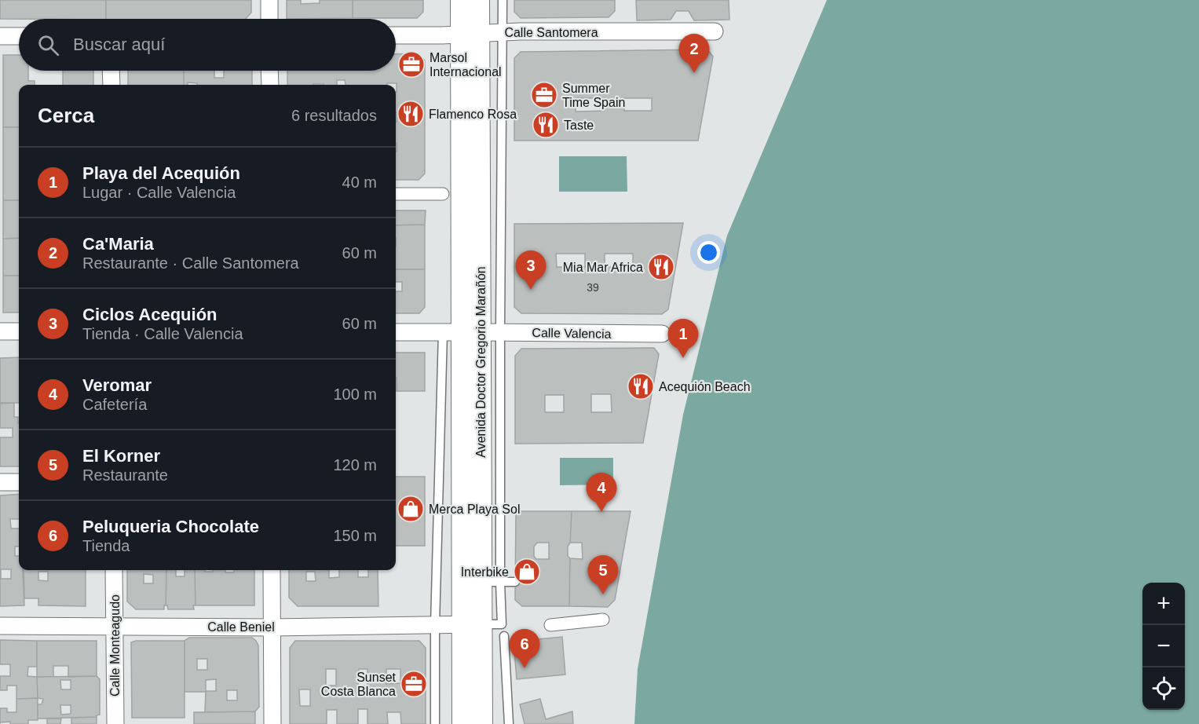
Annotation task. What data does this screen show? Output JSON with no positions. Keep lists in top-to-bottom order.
{
  "streets": {
    "street": [
      "Calle Santomera",
      "Calle Valencia",
      "Avenida Doctor Gregorio Marañón",
      "Calle Beniel",
      "Calle Monteagudo"
    ]
  },
  "crossings": [
    ["Calle Santomera", "Avenida Doctor Gregorio Marañón"],
    ["Calle Valencia", "Avenida Doctor Gregorio Marañón"],
    ["Avenida Doctor Gregorio Marañón", "Calle Beniel"],
    ["Calle Beniel", "Calle Monteagudo"]
  ],
  "places": {
    "office": ["Marsol Internacional", "Summer Time Spain", "Sunset Costa Blanca"],
    "restaurant": [
      "Flamenco Rosa",
      "Taste",
      "Mia Mar Africa",
      "Acequión Beach"
    ],
    "shop": ["Merca Playa Sol", "Interbike"]
  },
  "house_numbers": ["39"],
  "page": {
    "search": "Buscar aquí",
    "pins": [
      "2",
      "3",
      "1",
      "4",
      "5",
      "6"
    ],
    "heading": ["Cerca", "6 resultados"],
    "list": [
      {
        "mark": "1",
        "name": "Playa del Acequión",
        "note": "Lugar · Calle Valencia",
        "value": "40 m"
      },
      {
        "mark": "2",
        "name": "Ca'Maria",
        "note": "Restaurante · Calle Santomera",
        "value": "60 m"
      },
      {
        "mark": "3",
        "name": "Ciclos Acequión",
        "note": "Tienda · Calle Valencia",
        "value": "60 m"
      },
      {
        "mark": "4",
        "name": "Veromar",
        "note": "Cafetería",
        "value": "100 m"
      },
      {
        "mark": "5",
        "name": "El Korner",
        "note": "Restaurante",
        "value": "120 m"
      },
      {
        "mark": "6",
        "name": "Peluqueria Chocolate",
        "note": "Tienda",
        "value": "150 m"
      }
    ],
    "map_buttons": ["+", "−"]
  }
}
